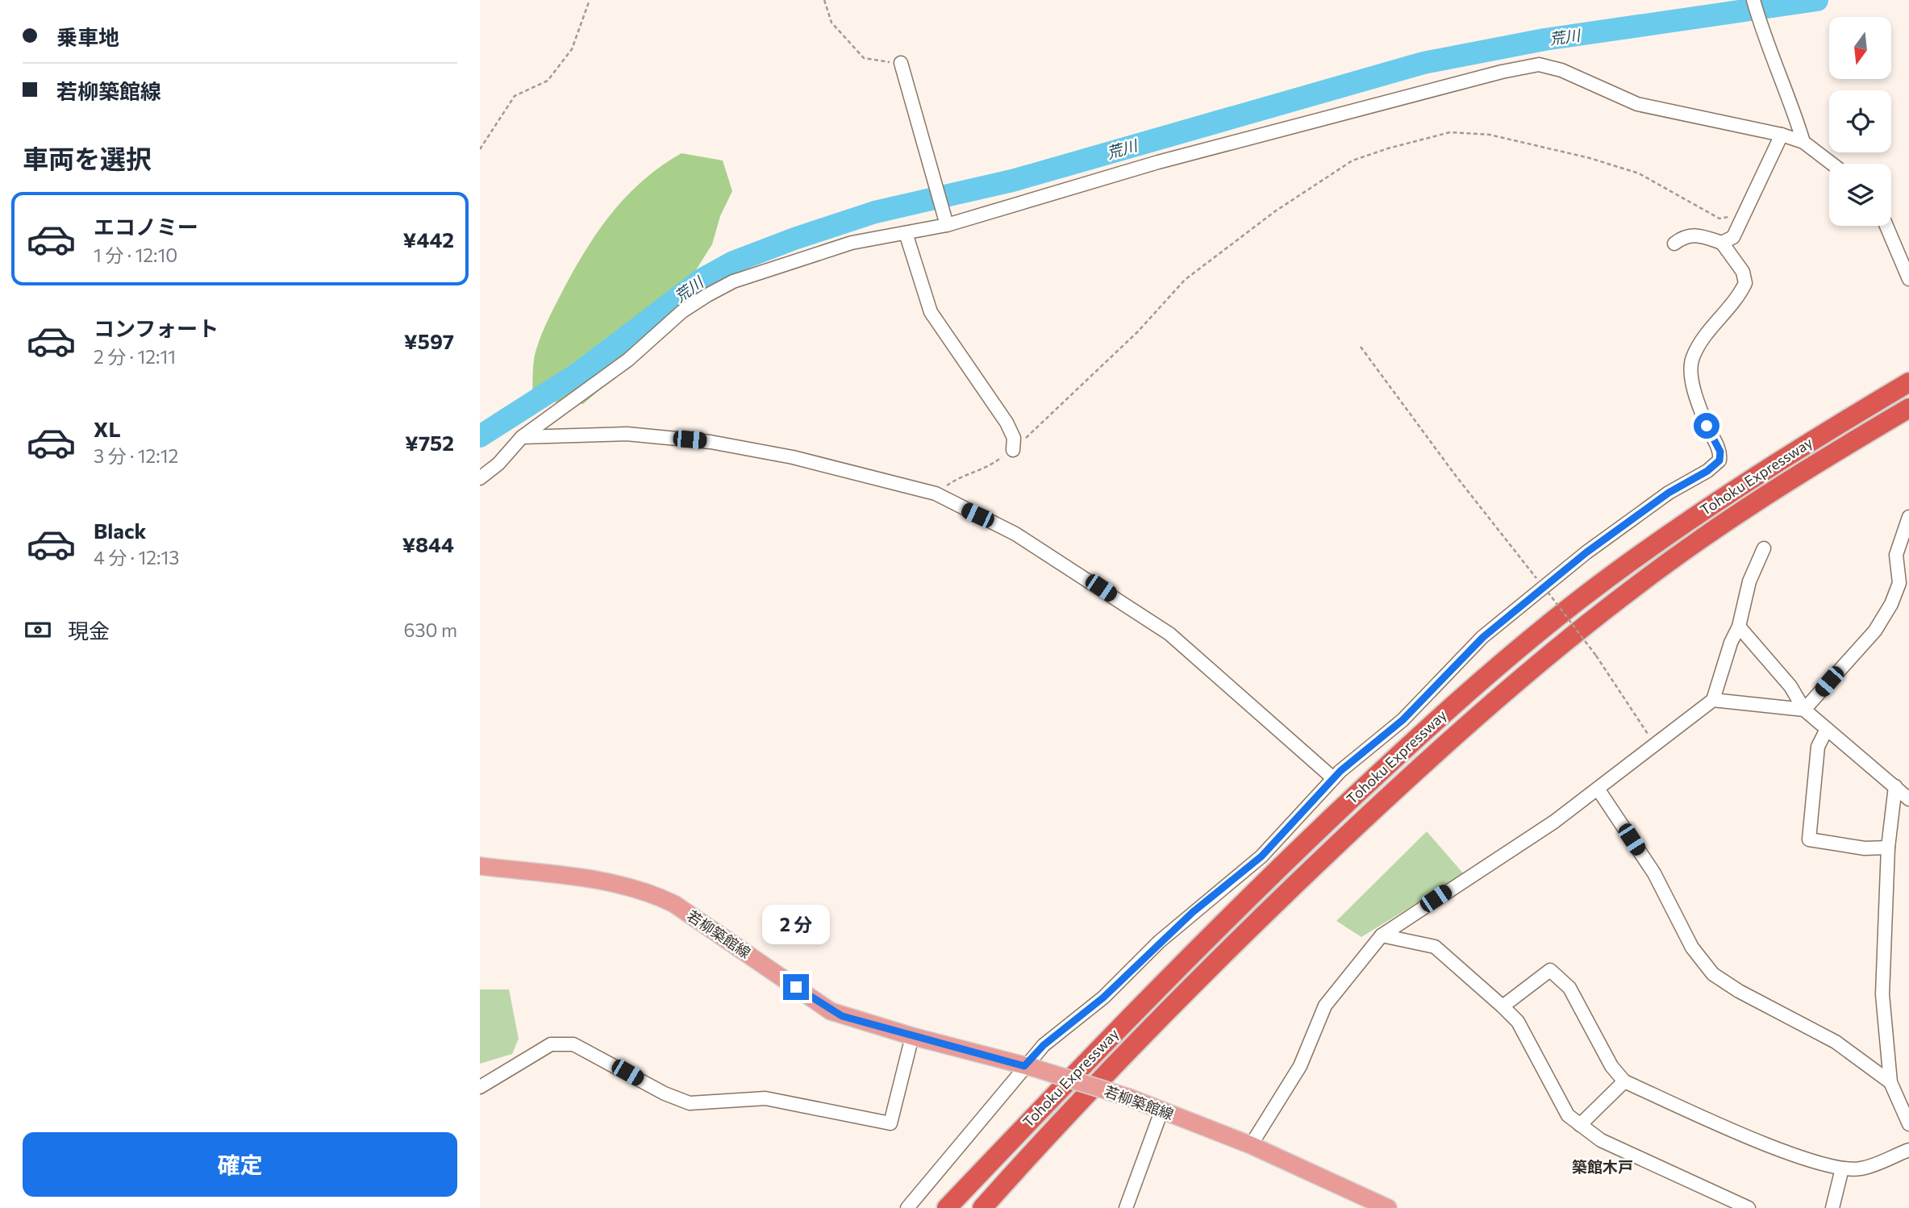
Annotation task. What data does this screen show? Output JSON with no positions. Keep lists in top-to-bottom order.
{
  "streets": {
    "highway": ["Tohoku Expressway"],
    "main road": ["若柳築館線"]
  },
  "districts": ["築館木戸"],
  "water": ["荒川"],
  "north": "bottom",
  "page": {
    "banner": ["乗車地", "若柳築館線"],
    "heading": "車両を選択",
    "list": [
      {
        "name": "エコノミー",
        "note": "1 分 · 12:10",
        "value": "¥442"
      },
      {
        "name": "コンフォート",
        "note": "2 分 · 12:11",
        "value": "¥597"
      },
      {
        "name": "XL",
        "note": "3 分 · 12:12",
        "value": "¥752"
      },
      {
        "name": "Black",
        "note": "4 分 · 12:13",
        "value": "¥844"
      }
    ],
    "pay": ["現金", "630 m"],
    "bubble": "2 分",
    "buttons": "確定"
  }
}
